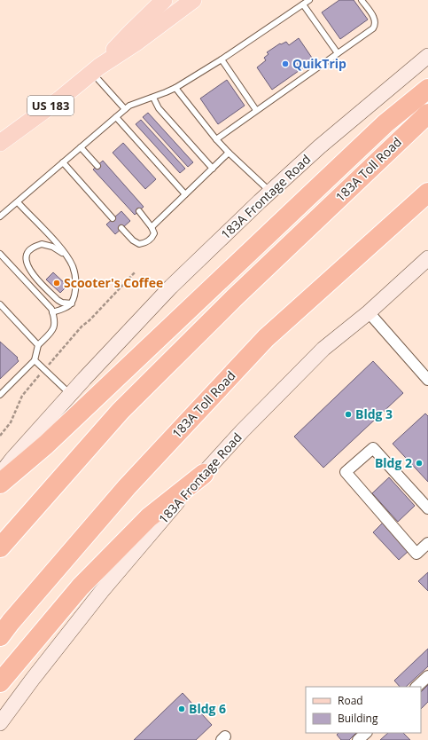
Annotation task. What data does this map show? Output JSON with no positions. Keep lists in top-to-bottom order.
{
  "streets": {
    "highway": ["183A Toll Road"],
    "main road": ["US 183", "183A Frontage Road"]
  },
  "places": [
    "QuikTrip",
    "Scooter's Coffee",
    "Bldg 3",
    "Bldg 2",
    "Bldg 6"
  ],
  "legend": ["Road", "Building"]
}
